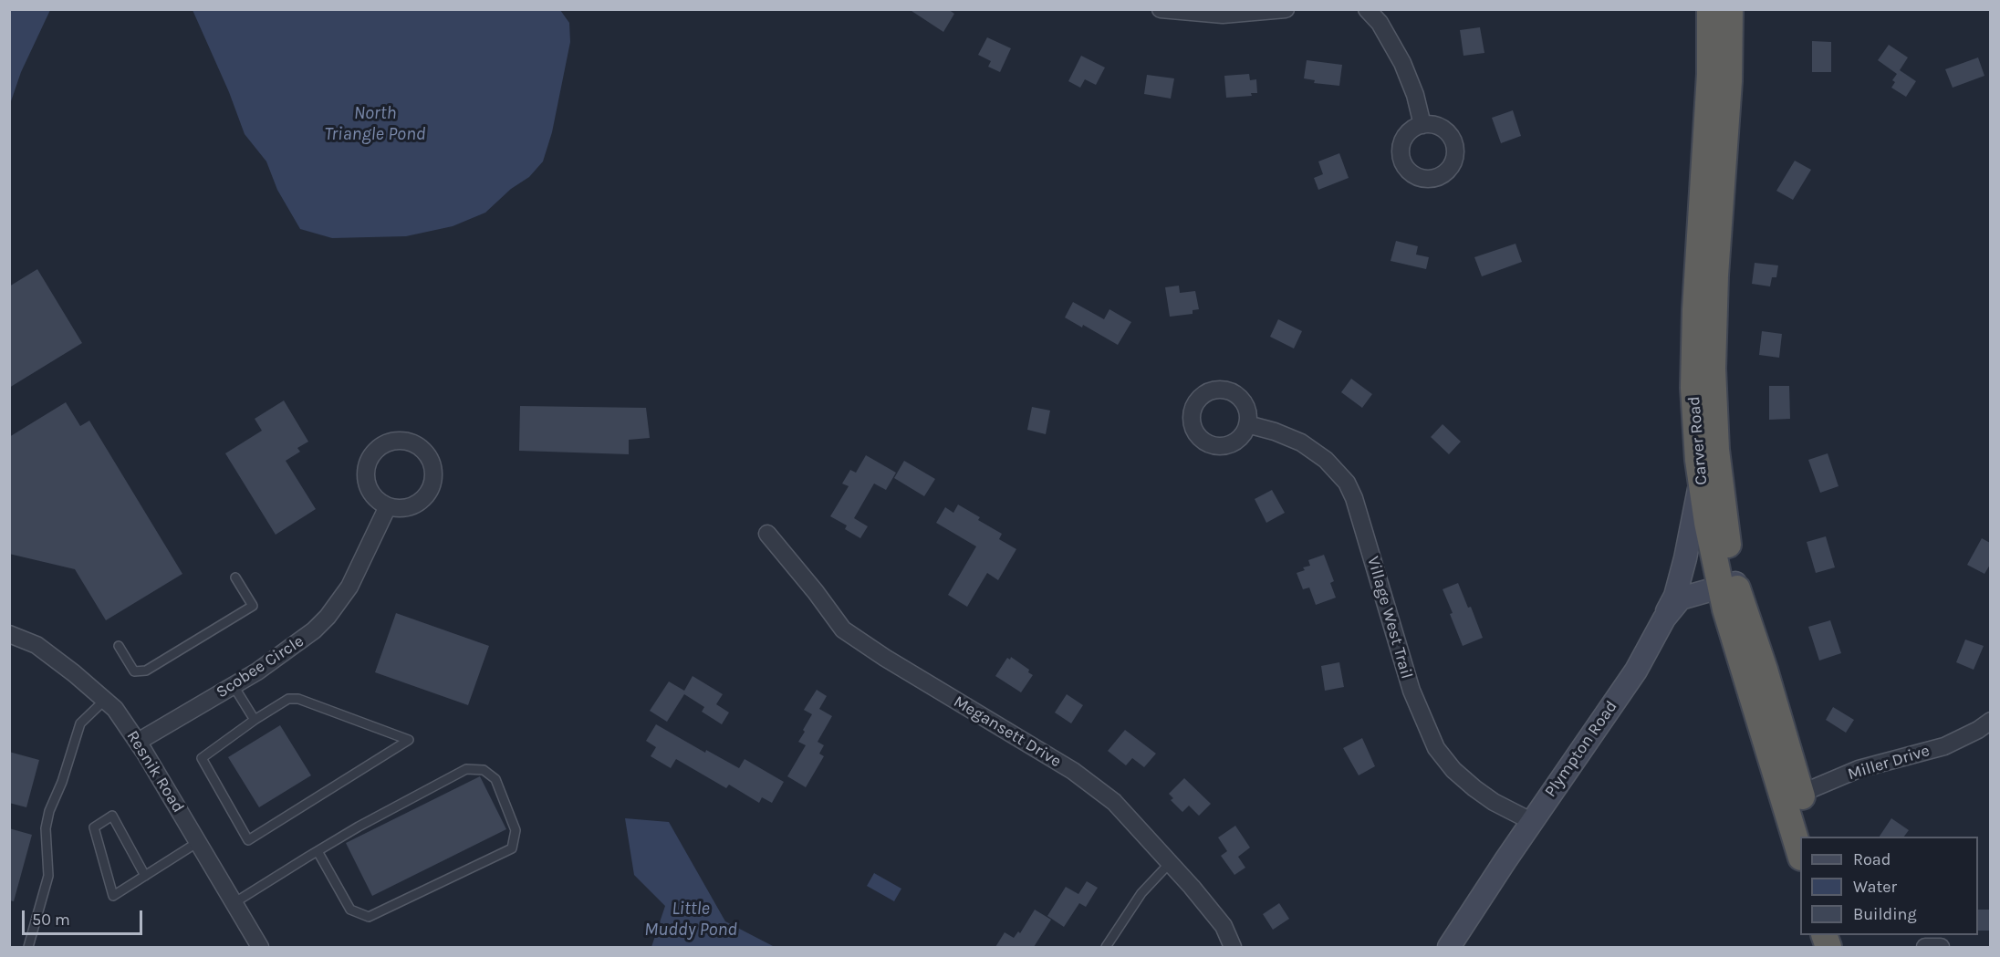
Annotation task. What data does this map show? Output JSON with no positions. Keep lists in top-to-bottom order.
{
  "streets": {
    "highway": ["Carver Road"],
    "main road": ["Plympton Road"],
    "street": [
      "Village West Trail",
      "Scobee Circle",
      "Megansett Drive",
      "Miller Drive",
      "Resnik Road"
    ]
  },
  "crossings": [
    ["Carver Road", "Plympton Road"],
    ["Carver Road", "Miller Drive"],
    ["Village West Trail", "Plympton Road"],
    ["Scobee Circle", "Resnik Road"]
  ],
  "water": ["North Triangle Pond", "Little Muddy Pond"],
  "legend": ["Road", "Water", "Building"],
  "scale_bar": "50 m"
}
